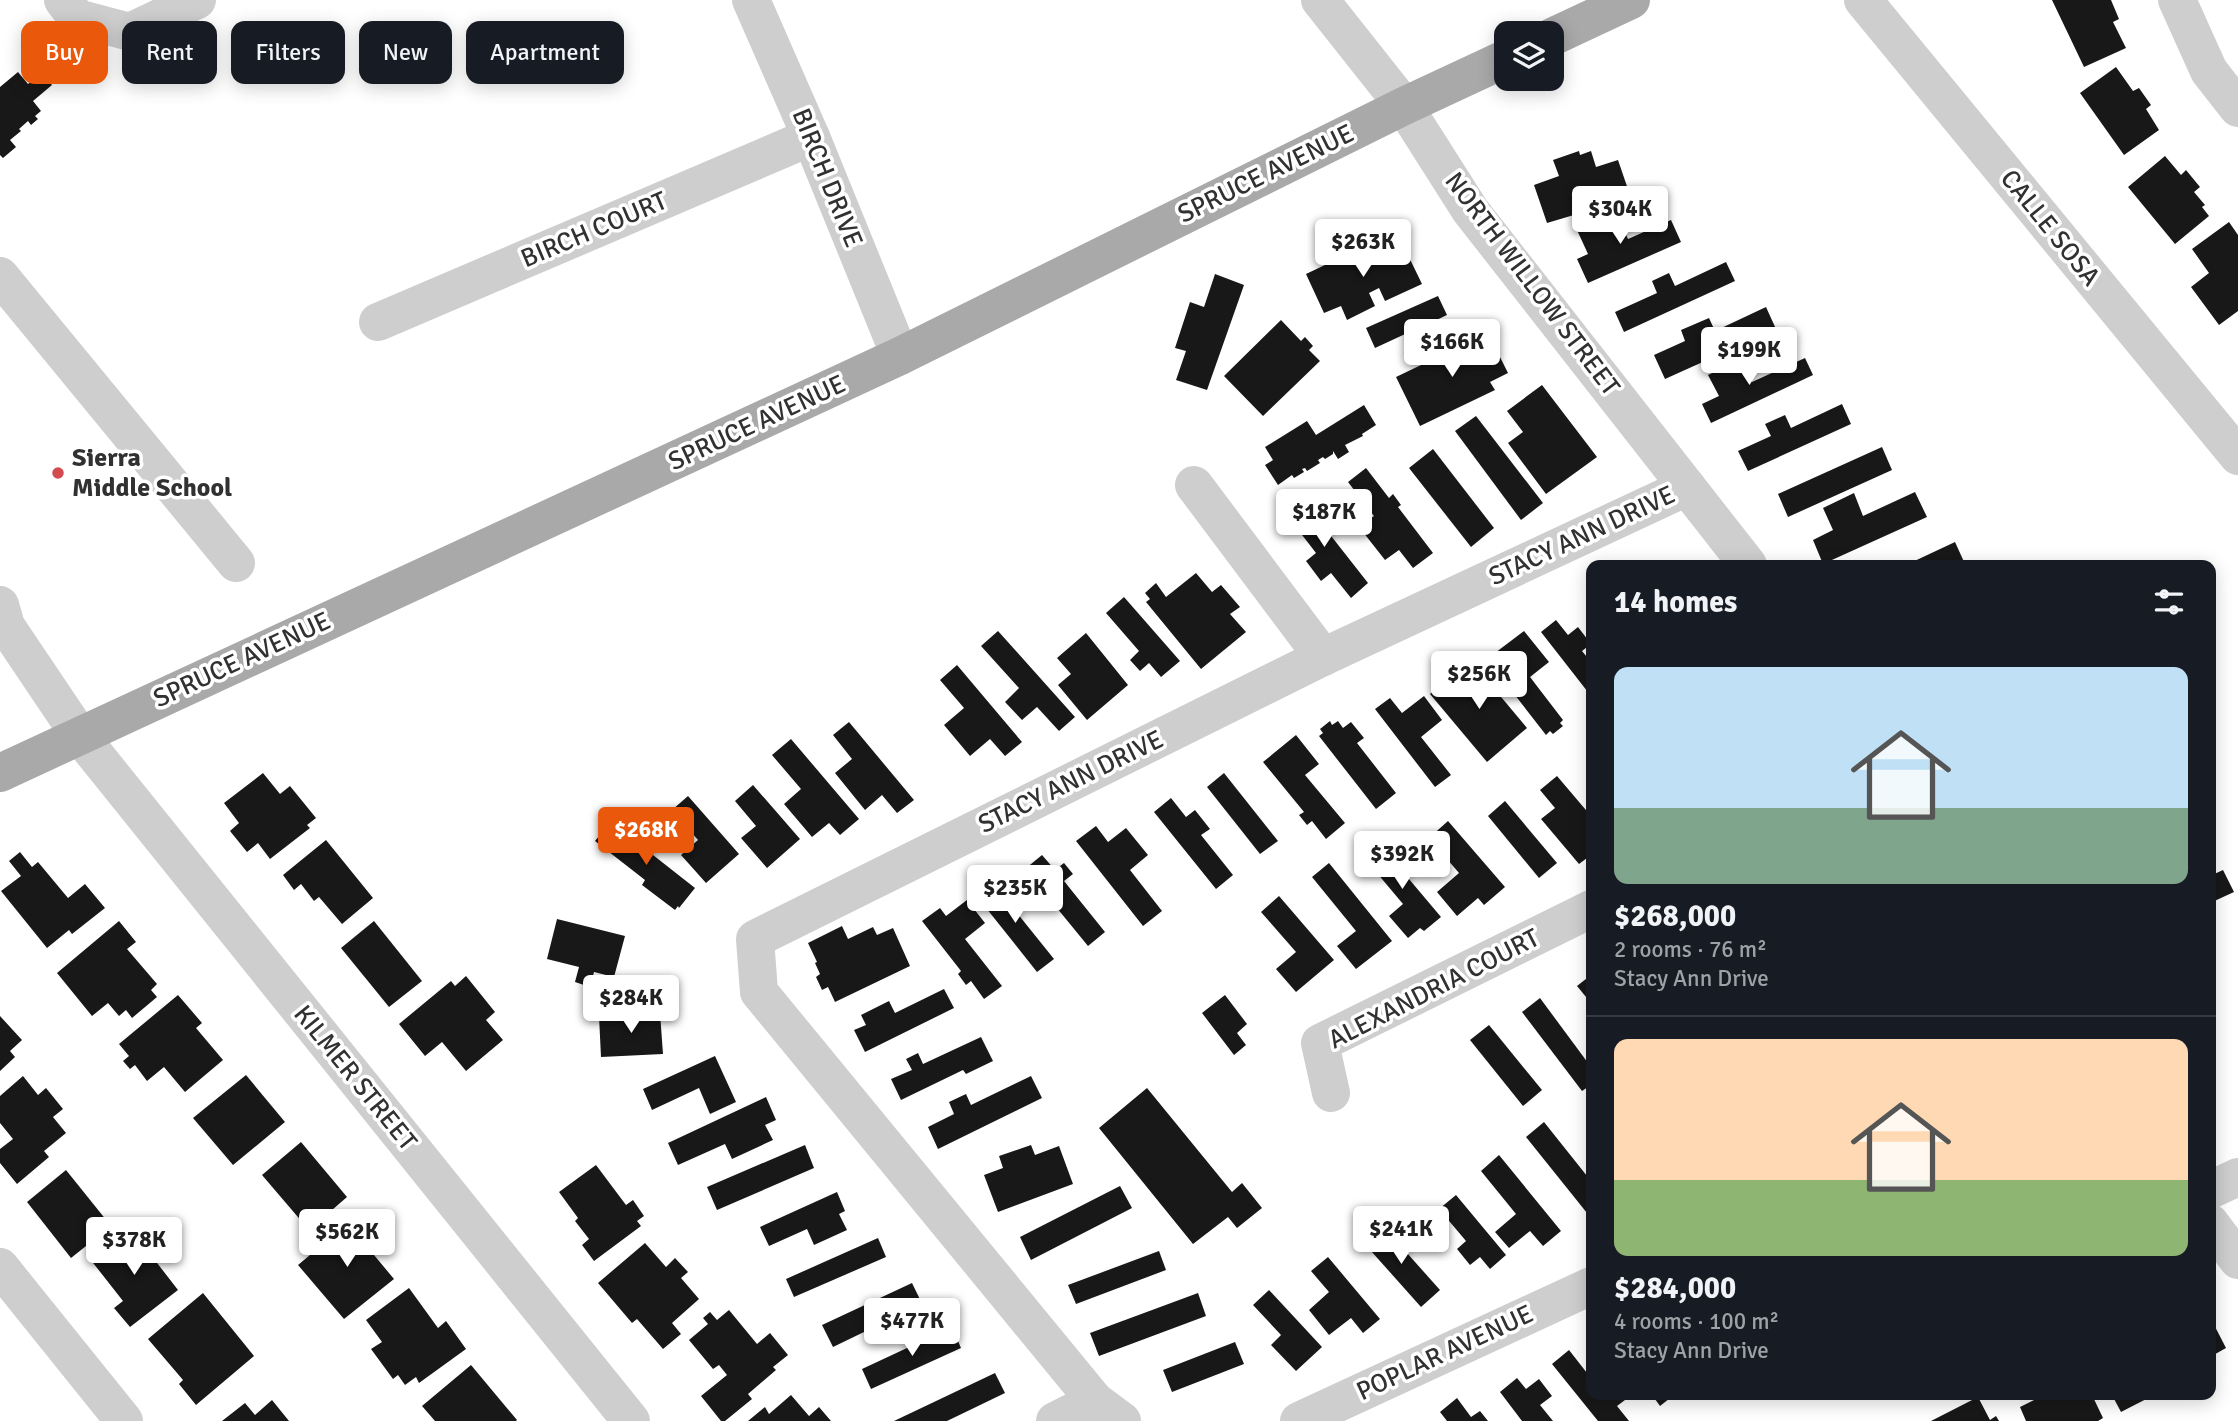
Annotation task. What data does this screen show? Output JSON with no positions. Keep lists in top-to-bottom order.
{
  "streets": {
    "main road": ["SPRUCE AVENUE"],
    "street": [
      "BIRCH DRIVE",
      "CALLE SOSA",
      "BIRCH COURT",
      "NORTH WILLOW STREET",
      "STACY ANN DRIVE",
      "ALEXANDRIA COURT",
      "KILMER STREET",
      "POPLAR AVENUE"
    ]
  },
  "crossings": [
    ["SPRUCE AVENUE", "BIRCH DRIVE"],
    ["SPRUCE AVENUE", "NORTH WILLOW STREET"],
    ["SPRUCE AVENUE", "KILMER STREET"],
    ["BIRCH DRIVE", "BIRCH COURT"],
    ["NORTH WILLOW STREET", "STACY ANN DRIVE"]
  ],
  "places": ["Sierra Middle School"],
  "page": {
    "chip": [
      "Buy",
      "Rent",
      "Filters",
      "New",
      "Apartment"
    ],
    "price": [
      "$304K",
      "$263K",
      "$166K",
      "$199K",
      "$187K",
      "$256K",
      "$268K",
      "$392K",
      "$235K",
      "$284K",
      "$241K",
      "$562K",
      "$378K",
      "$477K"
    ],
    "heading": "14 homes",
    "list": [
      {
        "name": "$268,000",
        "note": "2 rooms · 76 m² · Stacy Ann Drive"
      },
      {
        "name": "$284,000",
        "note": "4 rooms · 100 m² · Stacy Ann Drive"
      }
    ]
  }
}
